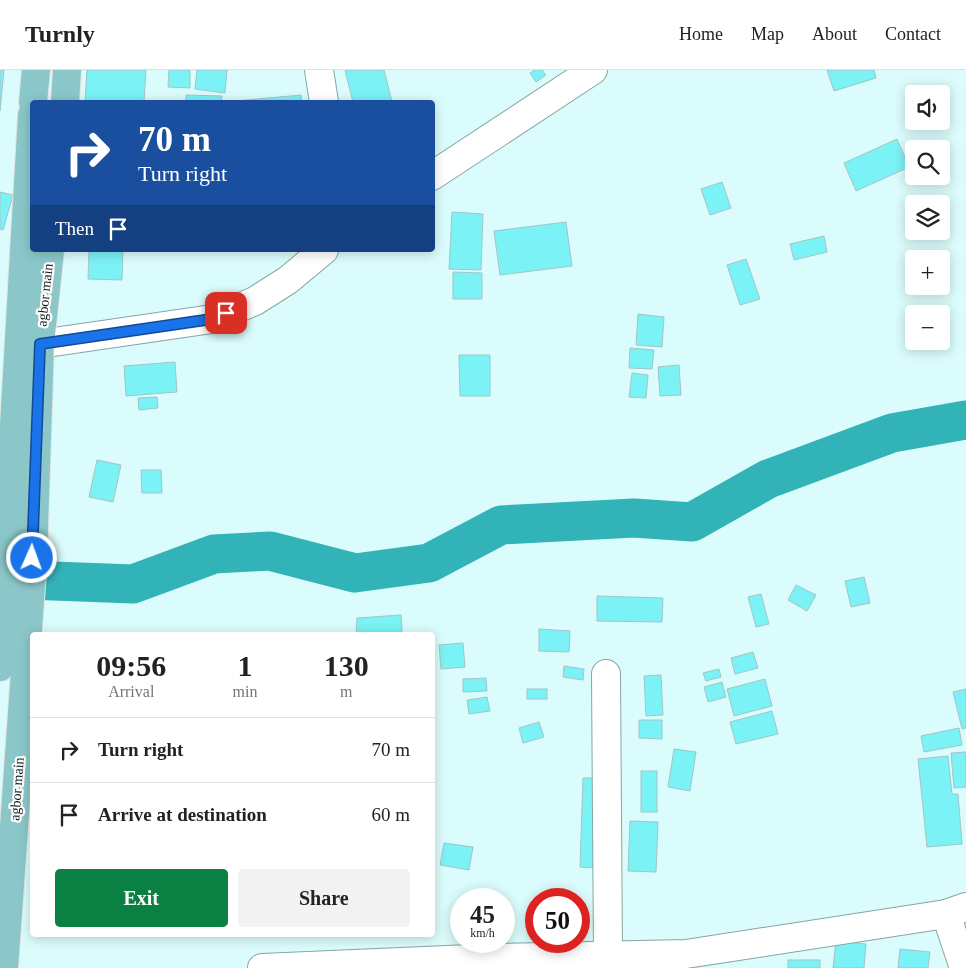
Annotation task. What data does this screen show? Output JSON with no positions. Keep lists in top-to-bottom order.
{
  "streets": {
    "main road": ["agbor main"]
  },
  "page": {
    "header": "Turnly",
    "nav": [
      "Home",
      "Map",
      "About",
      "Contact"
    ],
    "map_buttons": ["+", "−"],
    "turn": ["70 m", "Turn right"],
    "then": "Then",
    "eta": [
      "09:56",
      "Arrival",
      "1",
      "min",
      "130",
      "m"
    ],
    "list": [
      {
        "name": "Turn right",
        "value": "70 m"
      },
      {
        "name": "Arrive at destination",
        "value": "60 m"
      }
    ],
    "buttons": ["Exit", "Share"],
    "speed": "45 km/h",
    "limit": "50"
  }
}
